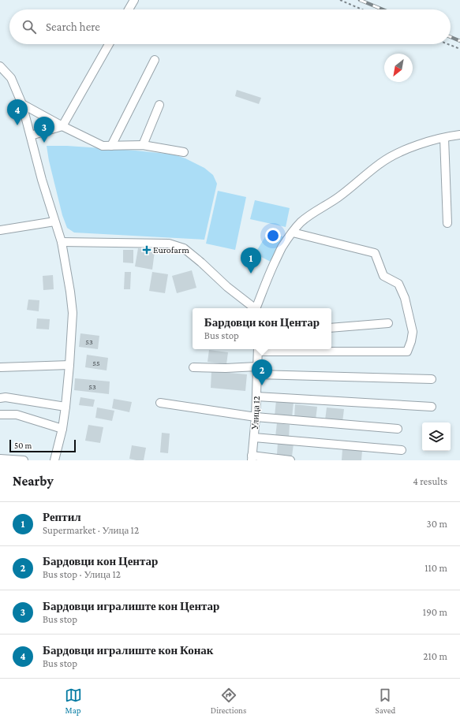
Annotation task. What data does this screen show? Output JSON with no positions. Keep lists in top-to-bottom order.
{
  "streets": {
    "street": ["Улица 12"]
  },
  "places": {
    "health": ["Eurofarm"]
  },
  "house_numbers": ["53", "55", "53"],
  "scale_bar": "50 m",
  "north": "bottom left",
  "page": {
    "search": "Search here",
    "pins": [
      "4",
      "3",
      "1",
      "2"
    ],
    "popup": ["Бардовци кон Центар", "Bus stop"],
    "scale": "50 m",
    "heading": ["Nearby", "4 results"],
    "list": [
      {
        "mark": "1",
        "name": "Рептил",
        "note": "Supermarket · Улица 12",
        "value": "30 m"
      },
      {
        "mark": "2",
        "name": "Бардовци кон Центар",
        "note": "Bus stop · Улица 12",
        "value": "110 m"
      },
      {
        "mark": "3",
        "name": "Бардовци игралиште кон Центар",
        "note": "Bus stop",
        "value": "190 m"
      },
      {
        "mark": "4",
        "name": "Бардовци игралиште кон Конак",
        "note": "Bus stop",
        "value": "210 m"
      }
    ],
    "nav": ["Map", "Directions", "Saved"]
  }
}
